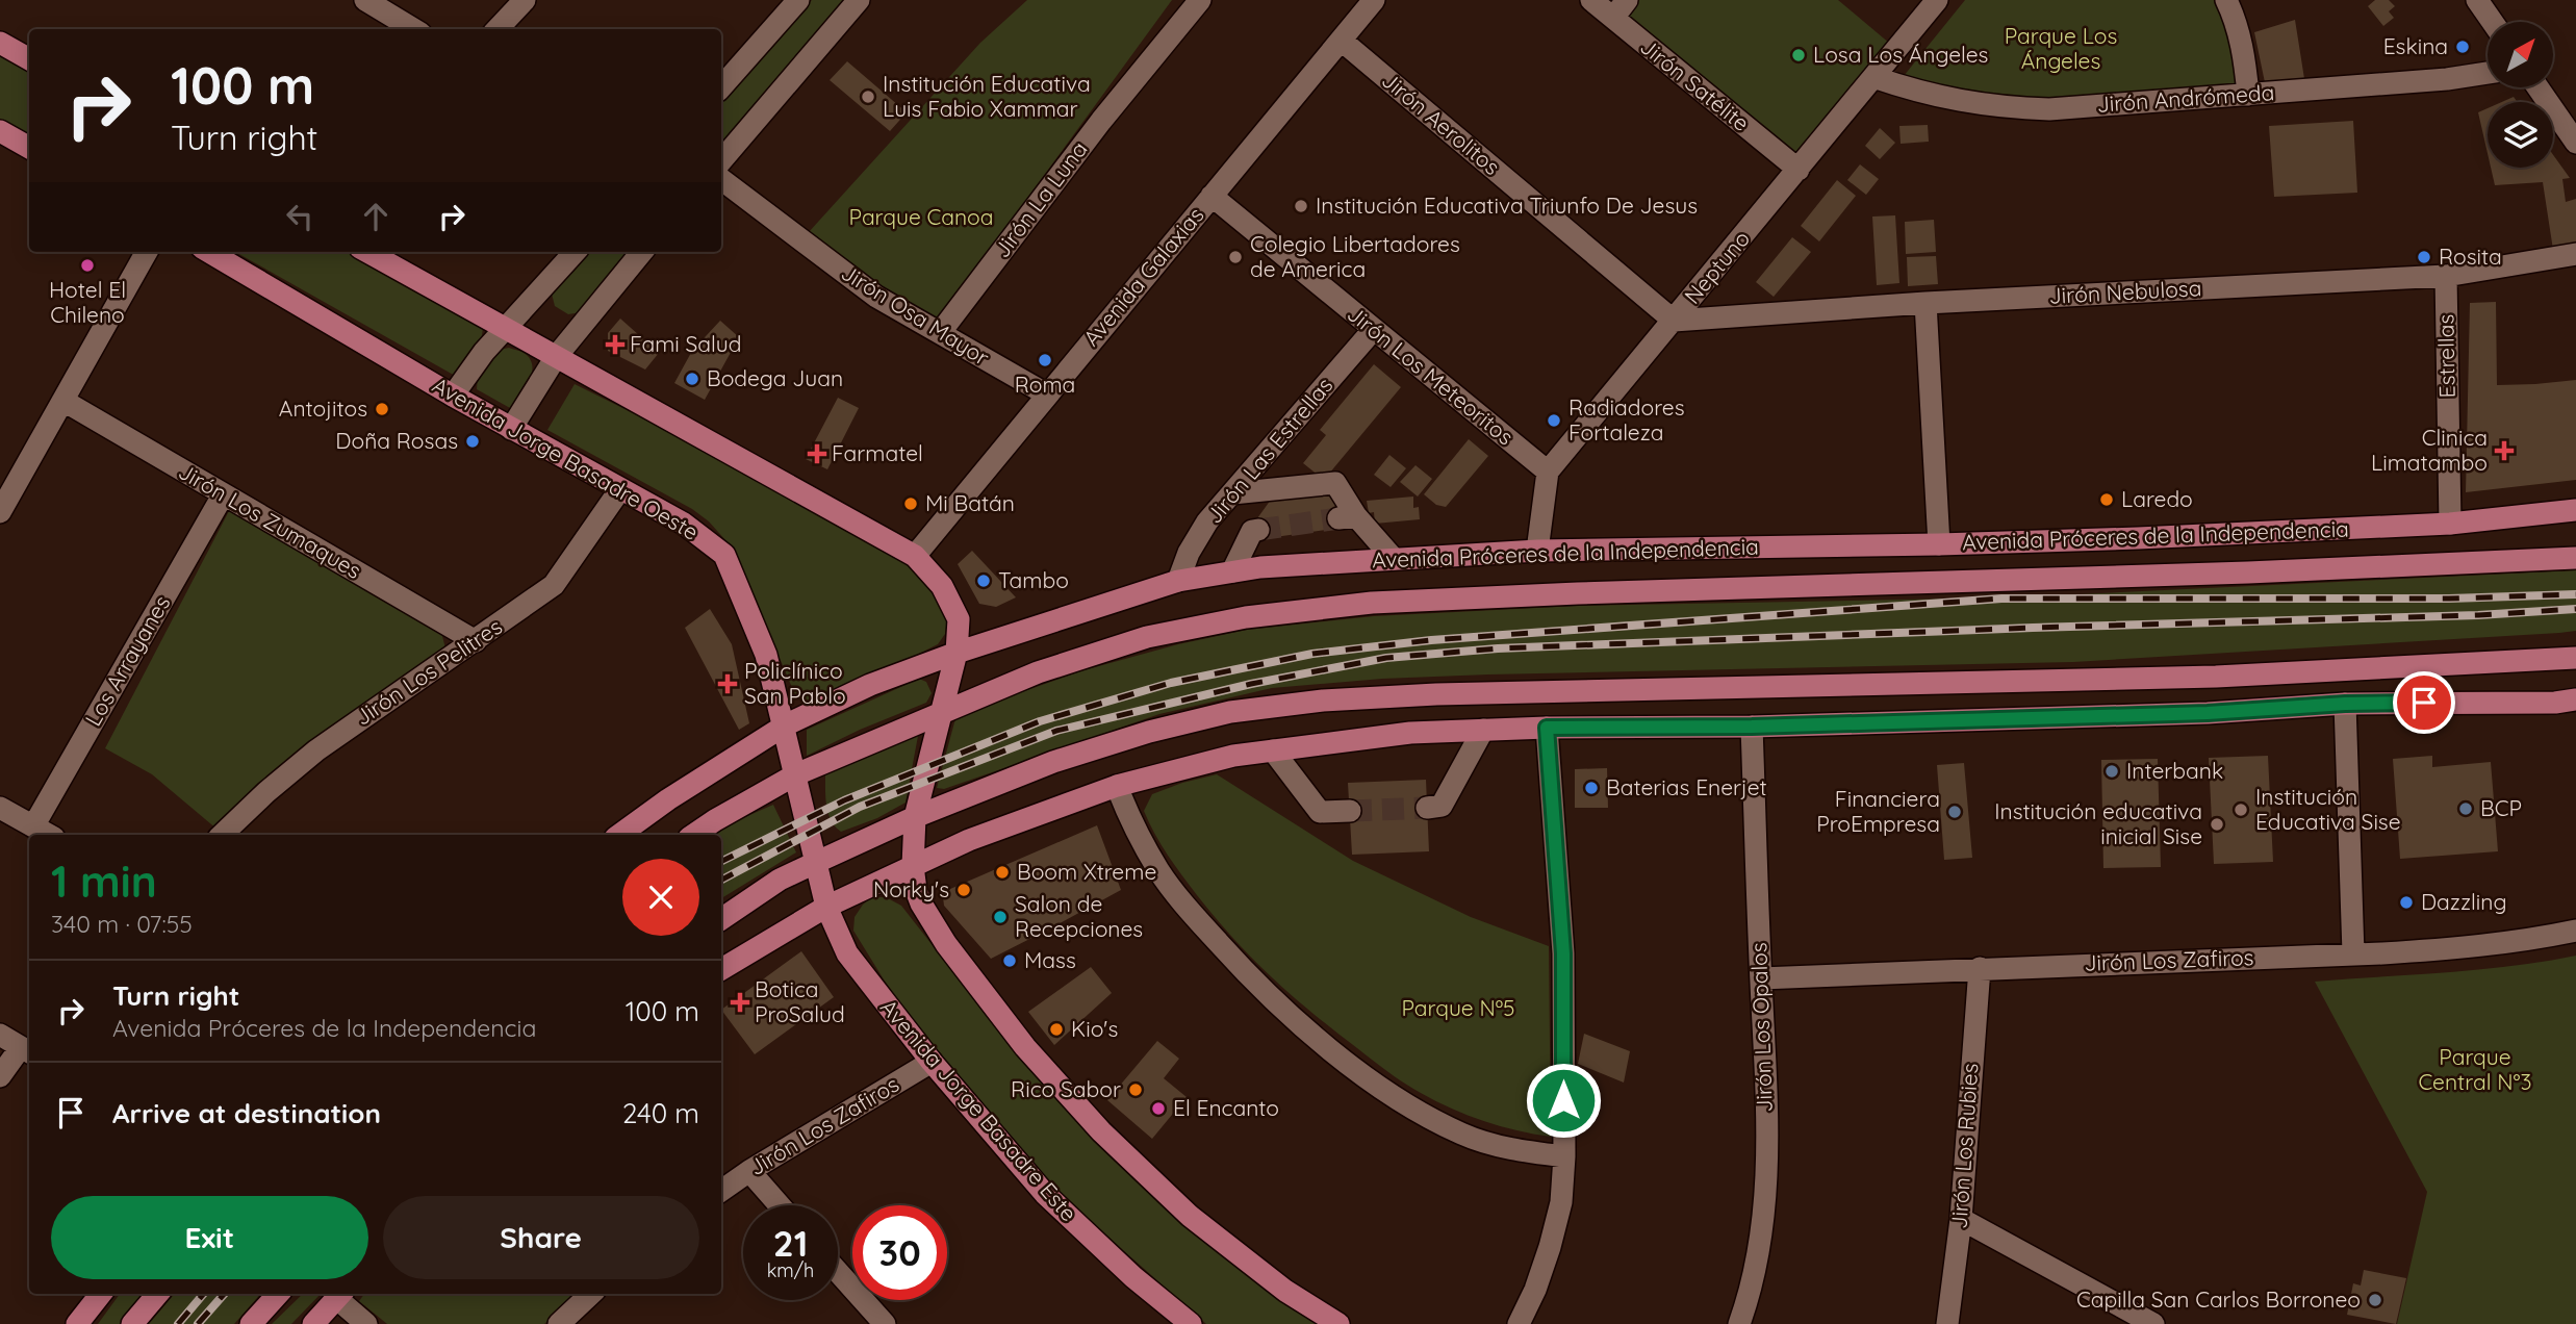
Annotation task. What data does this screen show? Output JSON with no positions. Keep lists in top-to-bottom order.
{
  "streets": {
    "main road": ["Avenida Jorge Basadre Oeste", "Avenida Próceres de la Independencia", "Avenida Jorge Basadre Este"],
    "street": [
      "Jirón Satélite",
      "Jirón Andrómeda",
      "Jirón Aerolitos",
      "Jirón La Luna",
      "Neptuno",
      "Avenida Galaxias",
      "Jirón Nebulosa",
      "Jirón Osa Mayor",
      "Estrellas",
      "Jirón Los Meteoritos",
      "Jirón Las Estrellas",
      "Jirón Los Zumaques",
      "Los Arrayanes",
      "Jirón Los Pelitres",
      "Jirón Los Zafiros",
      "Jirón Los Opalos",
      "Jirón Los Rubies"
    ]
  },
  "crossings": [
    ["Jirón Satélite", "Neptuno"],
    ["Jirón Andrómeda", "Neptuno"],
    ["Jirón Aerolitos", "Neptuno"],
    ["Jirón Aerolitos", "Avenida Galaxias"],
    ["Jirón Aerolitos", "Jirón Nebulosa"],
    ["Jirón La Luna", "Jirón Osa Mayor"],
    ["Neptuno", "Jirón Nebulosa"],
    ["Neptuno", "Jirón Los Meteoritos"],
    ["Avenida Galaxias", "Jirón Osa Mayor"],
    ["Avenida Galaxias", "Jirón Los Meteoritos"],
    ["Jirón Nebulosa", "Estrellas"],
    ["Estrellas", "Avenida Próceres de la Independencia"],
    ["Jirón Los Meteoritos", "Jirón Las Estrellas"],
    ["Jirón Las Estrellas", "Avenida Próceres de la Independencia"],
    ["Avenida Jorge Basadre Oeste", "Avenida Próceres de la Independencia"],
    ["Avenida Jorge Basadre Oeste", "Jirón Los Pelitres"],
    ["Avenida Jorge Basadre Oeste", "Avenida Jorge Basadre Este"],
    ["Jirón Los Zumaques", "Los Arrayanes"],
    ["Jirón Los Zumaques", "Jirón Los Pelitres"],
    ["Jirón Los Zafiros", "Jirón Los Opalos"],
    ["Jirón Los Zafiros", "Avenida Jorge Basadre Este"],
    ["Jirón Los Zafiros", "Jirón Los Rubies"]
  ],
  "parks": [
    "Parque Los Ángeles",
    "Parque Canoa",
    "Parque Nº5",
    "Parque Central N°3"
  ],
  "places": {
    "other": [
      "Eskina",
      "Losa Los Ángeles",
      "Institución Educativa Luis Fabio Xammar",
      "Institución Educativa Triunfo De Jesus",
      "Colegio Libertadores de America",
      "Rosita",
      "Hotel El Chileno",
      "Roma",
      "Bodega Juan",
      "Antojitos",
      "Radiadores Fortaleza",
      "Doña Rosas",
      "Laredo",
      "Mi Batán",
      "Tambo",
      "Interbank",
      "Baterias Enerjet",
      "BCP",
      "Institución Educativa Sise",
      "Financiera ProEmpresa",
      "Institución educativa inicial Sise",
      "Boom Xtreme",
      "Norky's",
      "Dazzling",
      "Salon de Recepciones",
      "Mass",
      "Kio's",
      "Rico Sabor",
      "El Encanto",
      "Capilla San Carlos Borroneo"
    ],
    "health": [
      "Fami Salud",
      "Clinica Limatambo",
      "Farmatel",
      "Policlínico San Pablo",
      "Botica ProSalud"
    ]
  },
  "north": "top right",
  "page": {
    "turn": ["100 m", "Turn right"],
    "heading": ["1 min", "340 m · 07:55"],
    "list": [
      {
        "name": "Turn right",
        "note": "Avenida Próceres de la Independencia",
        "value": "100 m"
      },
      {
        "name": "Arrive at destination",
        "value": "240 m"
      }
    ],
    "buttons": ["Exit", "Share"],
    "speed": "21 km/h",
    "limit": "30"
  }
}
